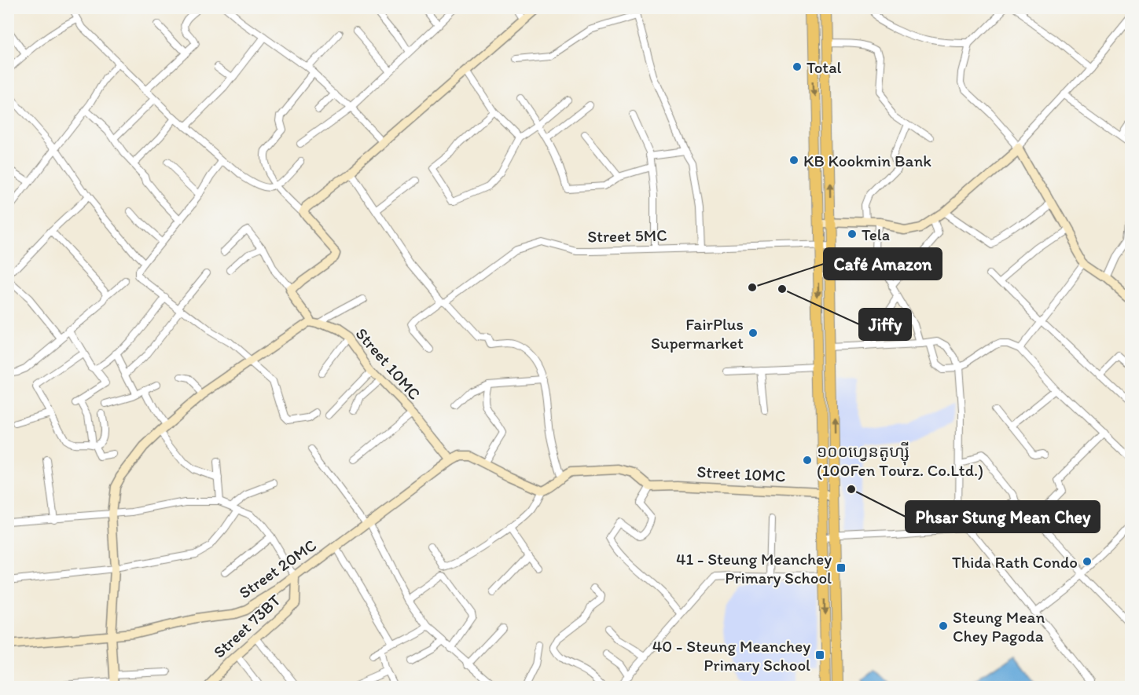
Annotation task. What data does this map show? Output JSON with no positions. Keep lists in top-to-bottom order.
{
  "streets": {
    "street": [
      "Street 5MC",
      "Street 10MC",
      "Street 20MC",
      "Street 73BT"
    ]
  },
  "crossings": [
    ["Street 10MC", "Street 20MC"],
    ["Street 20MC", "Street 73BT"]
  ],
  "places": {
    "other": [
      "Total",
      "KB Kookmin Bank",
      "Tela",
      "Café Amazon",
      "Jiffy",
      "FairPlus Supermarket",
      "១០០ហ្វេនតូហ្ស៊ី (100Fen Tourz. Co.Ltd.)",
      "Phsar Stung Mean Chey",
      "Thida Rath Condo",
      "Steung Mean Chey Pagoda"
    ],
    "transit": ["41 - Steung Meanchey Primary School", "40 - Steung Meanchey Primary School"]
  }
}
